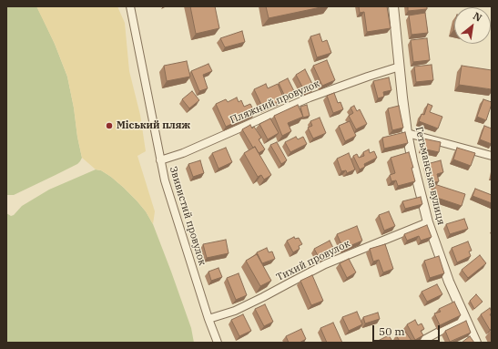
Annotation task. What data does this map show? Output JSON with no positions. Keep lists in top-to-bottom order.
{
  "streets": {
    "street": [
      "Пляжний провулок",
      "Гетьманська вулиця",
      "Звивистий провулок",
      "Тихий провулок"
    ]
  },
  "crossings": [
    ["Пляжний провулок", "Гетьманська вулиця"],
    ["Пляжний провулок", "Звивистий провулок"],
    ["Гетьманська вулиця", "Тихий провулок"],
    ["Звивистий провулок", "Тихий провулок"]
  ],
  "places": ["Міський пляж"],
  "scale_bar": "50 m",
  "north": "top right"
}
